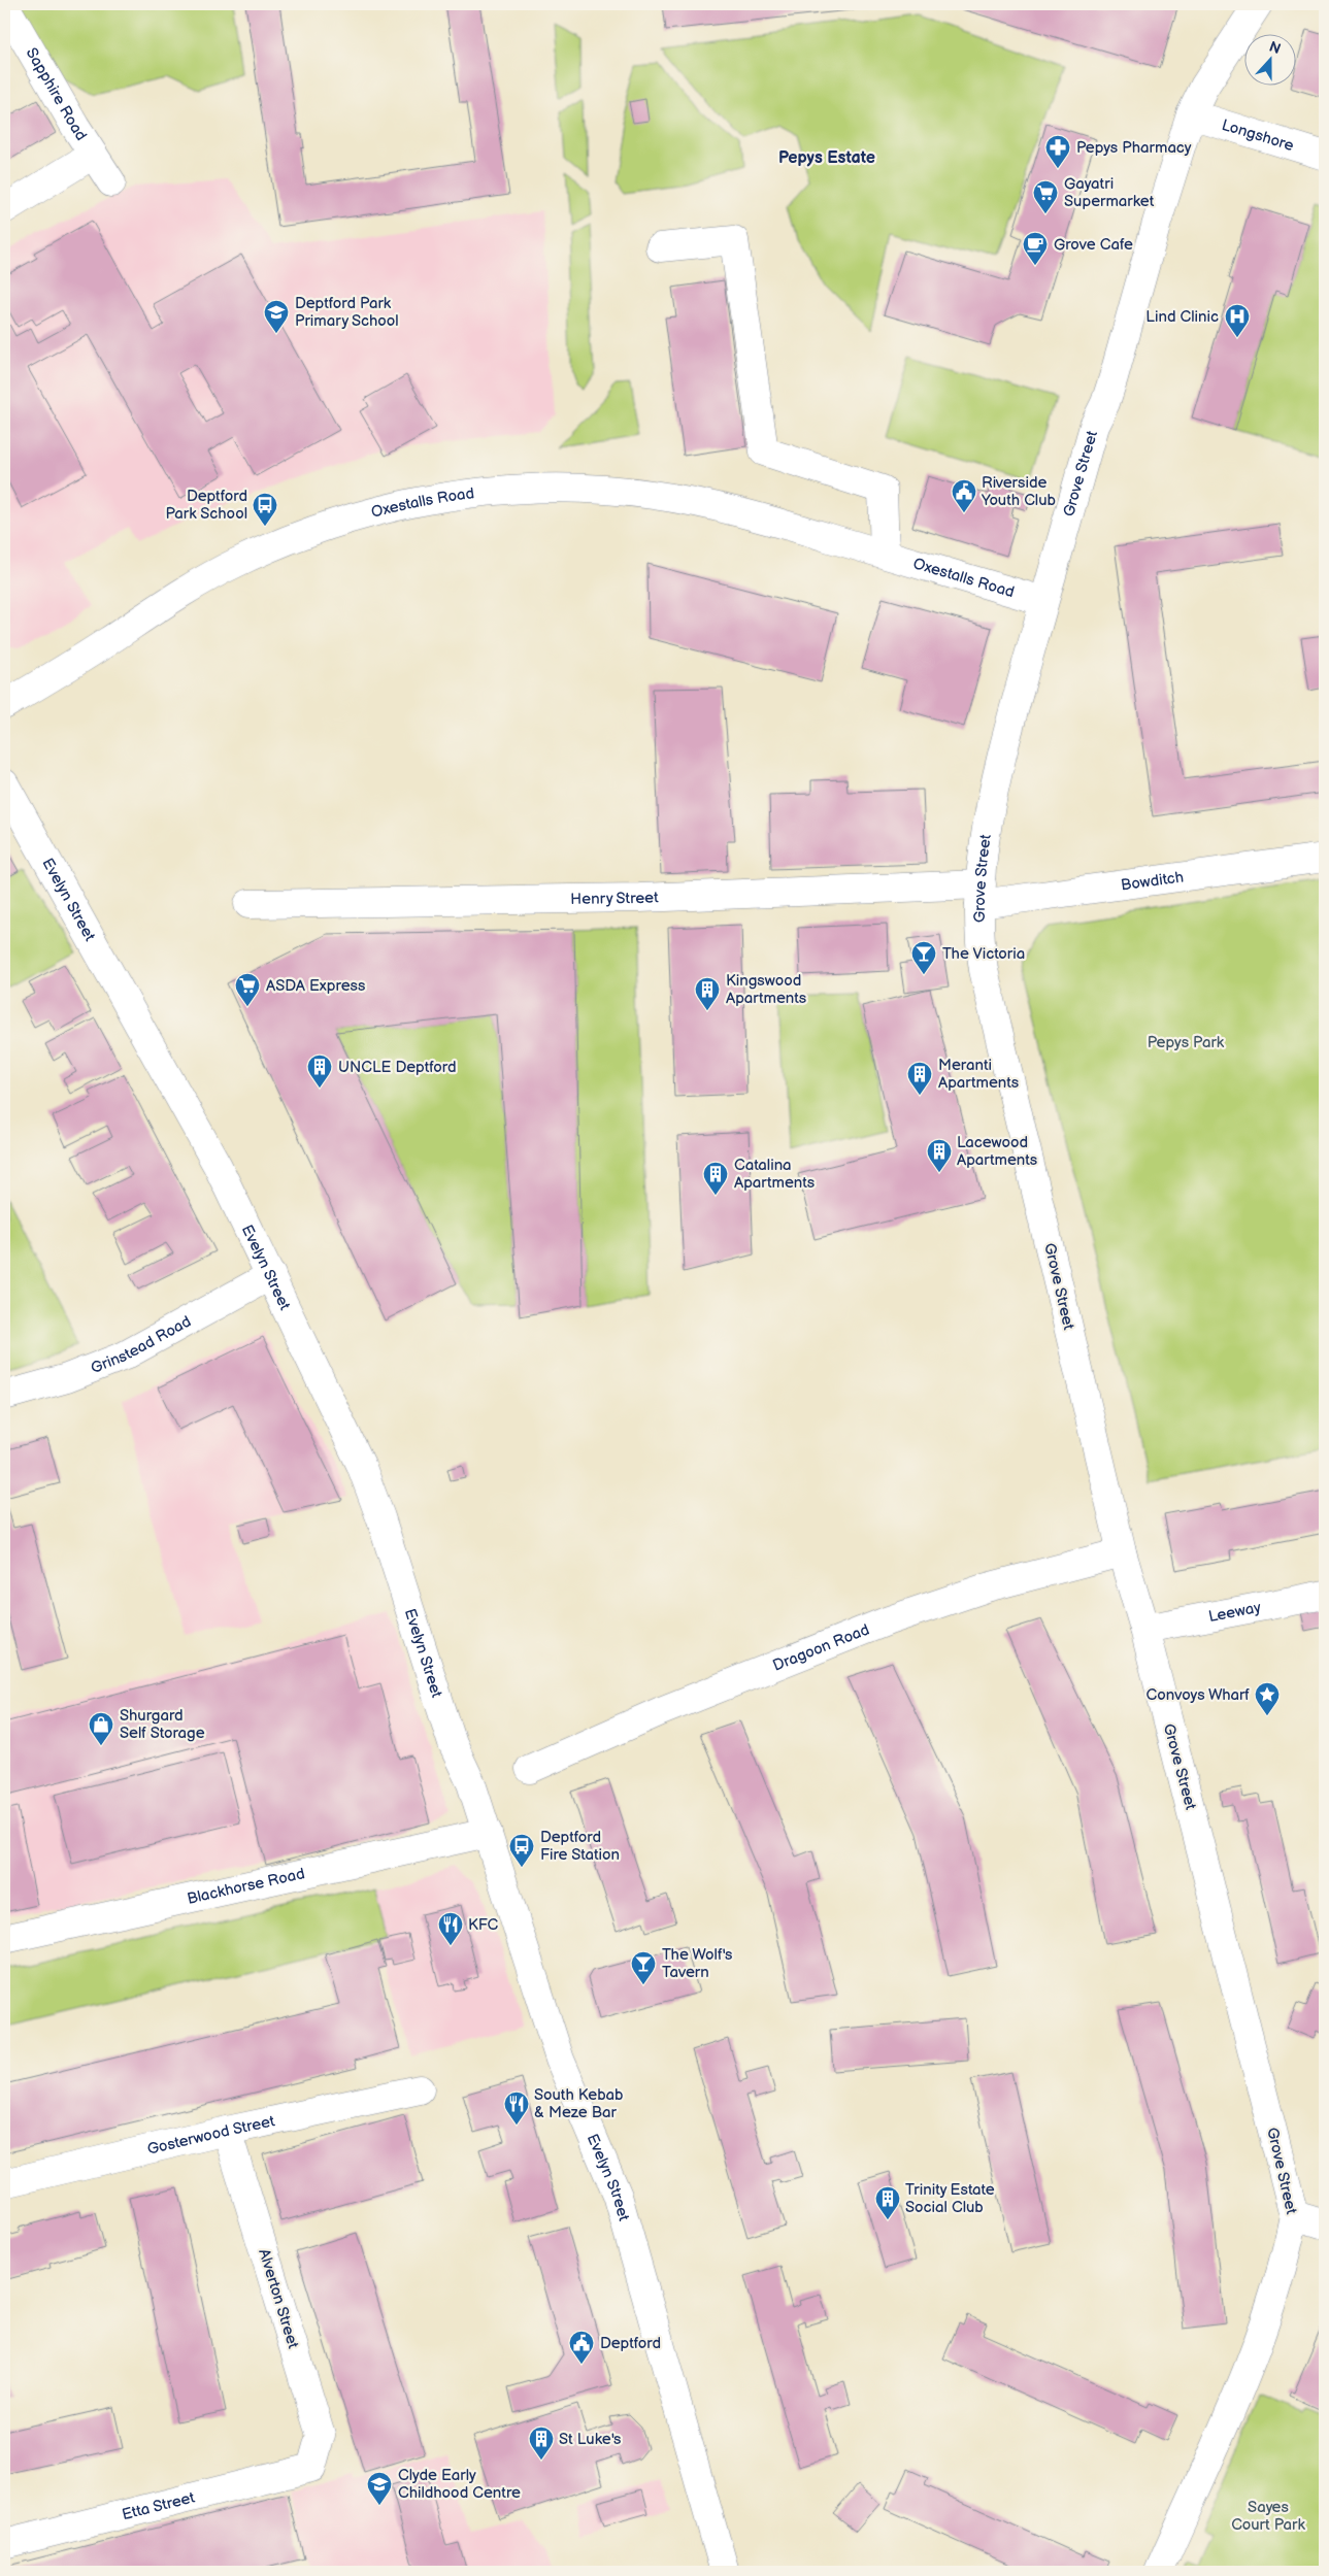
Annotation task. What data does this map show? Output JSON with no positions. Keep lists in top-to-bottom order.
{
  "streets": {
    "street": [
      "Sapphire Road",
      "Longshore",
      "Grove Street",
      "Oxestalls Road",
      "Bowditch",
      "Henry Street",
      "Evelyn Street",
      "Grinstead Road",
      "Leeway",
      "Dragoon Road",
      "Blackhorse Road",
      "Gosterwood Street",
      "Alverton Street",
      "Etta Street"
    ]
  },
  "crossings": [
    ["Longshore", "Grove Street"],
    ["Grove Street", "Oxestalls Road"],
    ["Grove Street", "Bowditch"],
    ["Grove Street", "Henry Street"],
    ["Grove Street", "Leeway"],
    ["Grove Street", "Dragoon Road"],
    ["Bowditch", "Henry Street"],
    ["Evelyn Street", "Grinstead Road"],
    ["Evelyn Street", "Blackhorse Road"],
    ["Gosterwood Street", "Alverton Street"],
    ["Alverton Street", "Etta Street"]
  ],
  "districts": ["Pepys Estate"],
  "parks": ["Pepys Park", "Sayes Court Park"],
  "places": {
    "pharmacy": ["Pepys Pharmacy"],
    "supermarket": ["Gayatri Supermarket", "ASDA Express"],
    "cafe": ["Grove Cafe"],
    "school or university": ["Deptford Park Primary School", "Clyde Early Childhood Centre"],
    "hospital": ["Lind Clinic"],
    "public building": ["Riverside Youth Club", "Deptford"],
    "bus stop": ["Deptford Park School", "Deptford Fire Station"],
    "bar": ["The Victoria", "The Wolf's Tavern"],
    "building": [
      "Kingswood Apartments",
      "UNCLE Deptford",
      "Meranti Apartments",
      "Lacewood Apartments",
      "Catalina Apartments",
      "Trinity Estate Social Club",
      "St Luke's"
    ],
    "place": ["Convoys Wharf"],
    "shop": ["Shurgard Self Storage"],
    "restaurant": ["KFC", "South Kebab & Meze Bar"]
  },
  "north": "top"
}
